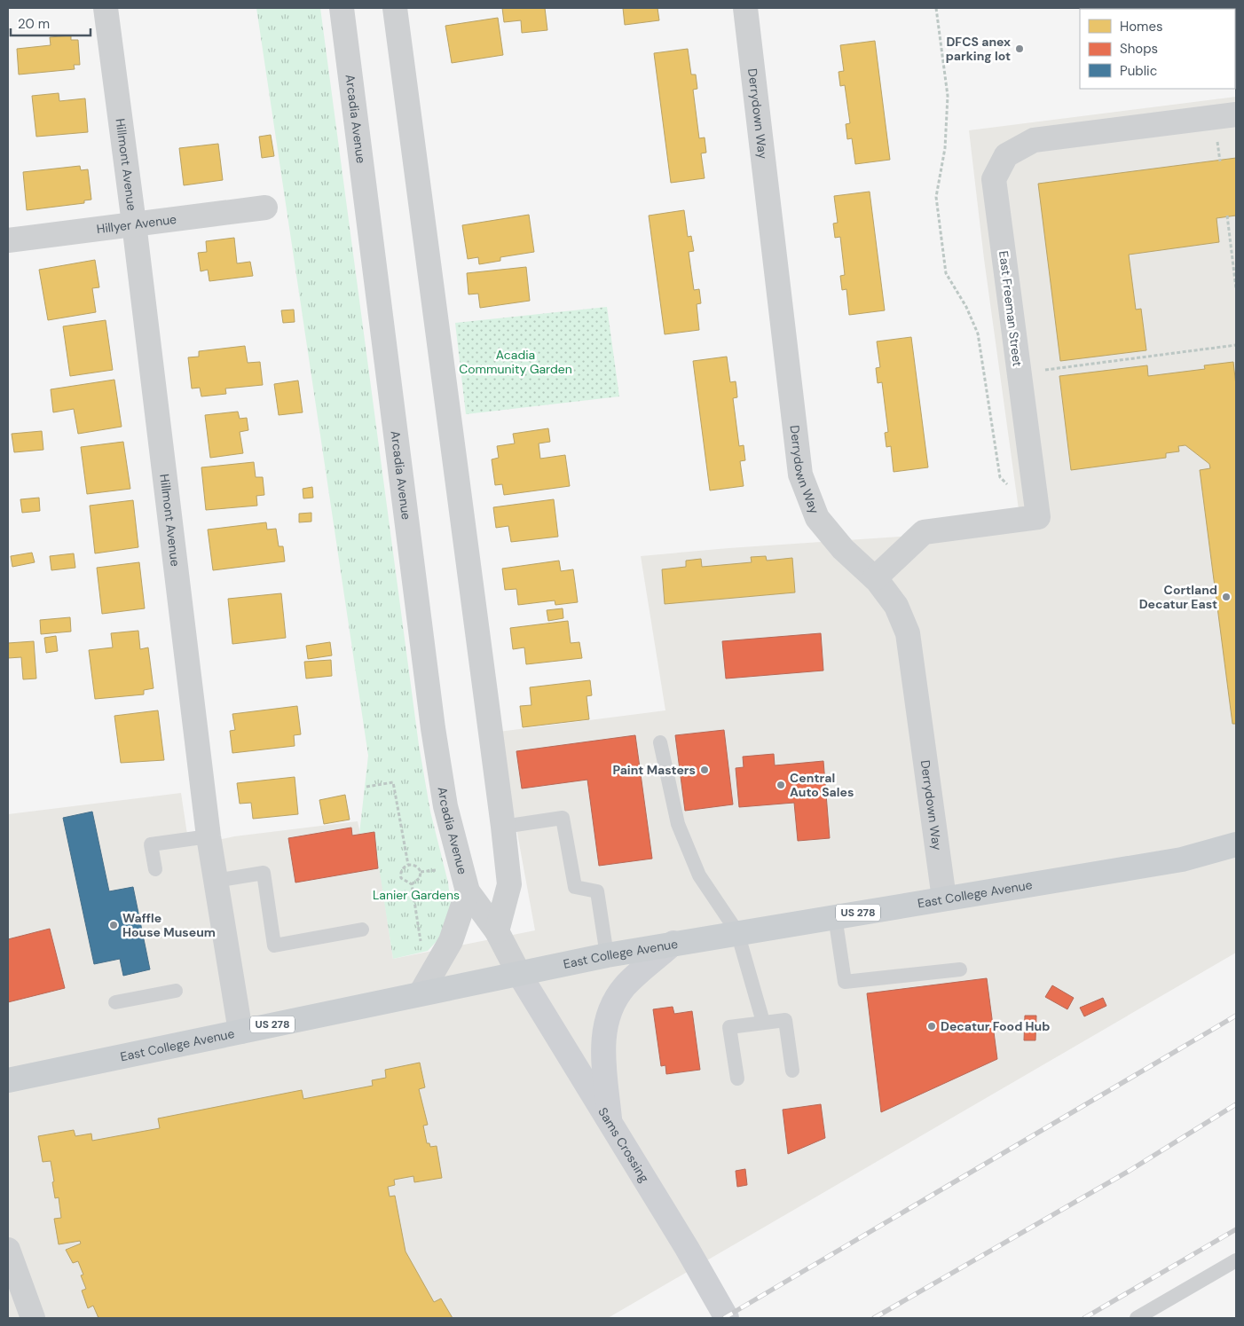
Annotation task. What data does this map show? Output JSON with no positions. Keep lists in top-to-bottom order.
{
  "streets": {
    "main road": ["East College Avenue", "US 278", "Sams Crossing"],
    "street": [
      "Derrydown Way",
      "Arcadia Avenue",
      "Hillmont Avenue",
      "Hillyer Avenue",
      "East Freeman Street"
    ]
  },
  "crossings": [
    ["Derrydown Way", "East College Avenue"],
    ["Arcadia Avenue", "East College Avenue"],
    ["Arcadia Avenue", "Sams Crossing"],
    ["Hillmont Avenue", "Hillyer Avenue"],
    ["Hillmont Avenue", "East College Avenue"],
    ["East College Avenue", "Sams Crossing"]
  ],
  "parks": ["Acadia Community Garden", "Lanier Gardens"],
  "places": [
    "DFCS anex parking lot",
    "Cortland Decatur East",
    "Paint Masters",
    "Central Auto Sales",
    "Waffle House Museum",
    "Decatur Food Hub"
  ],
  "legend": ["Homes", "Shops", "Public"],
  "scale_bar": "20 m"
}
